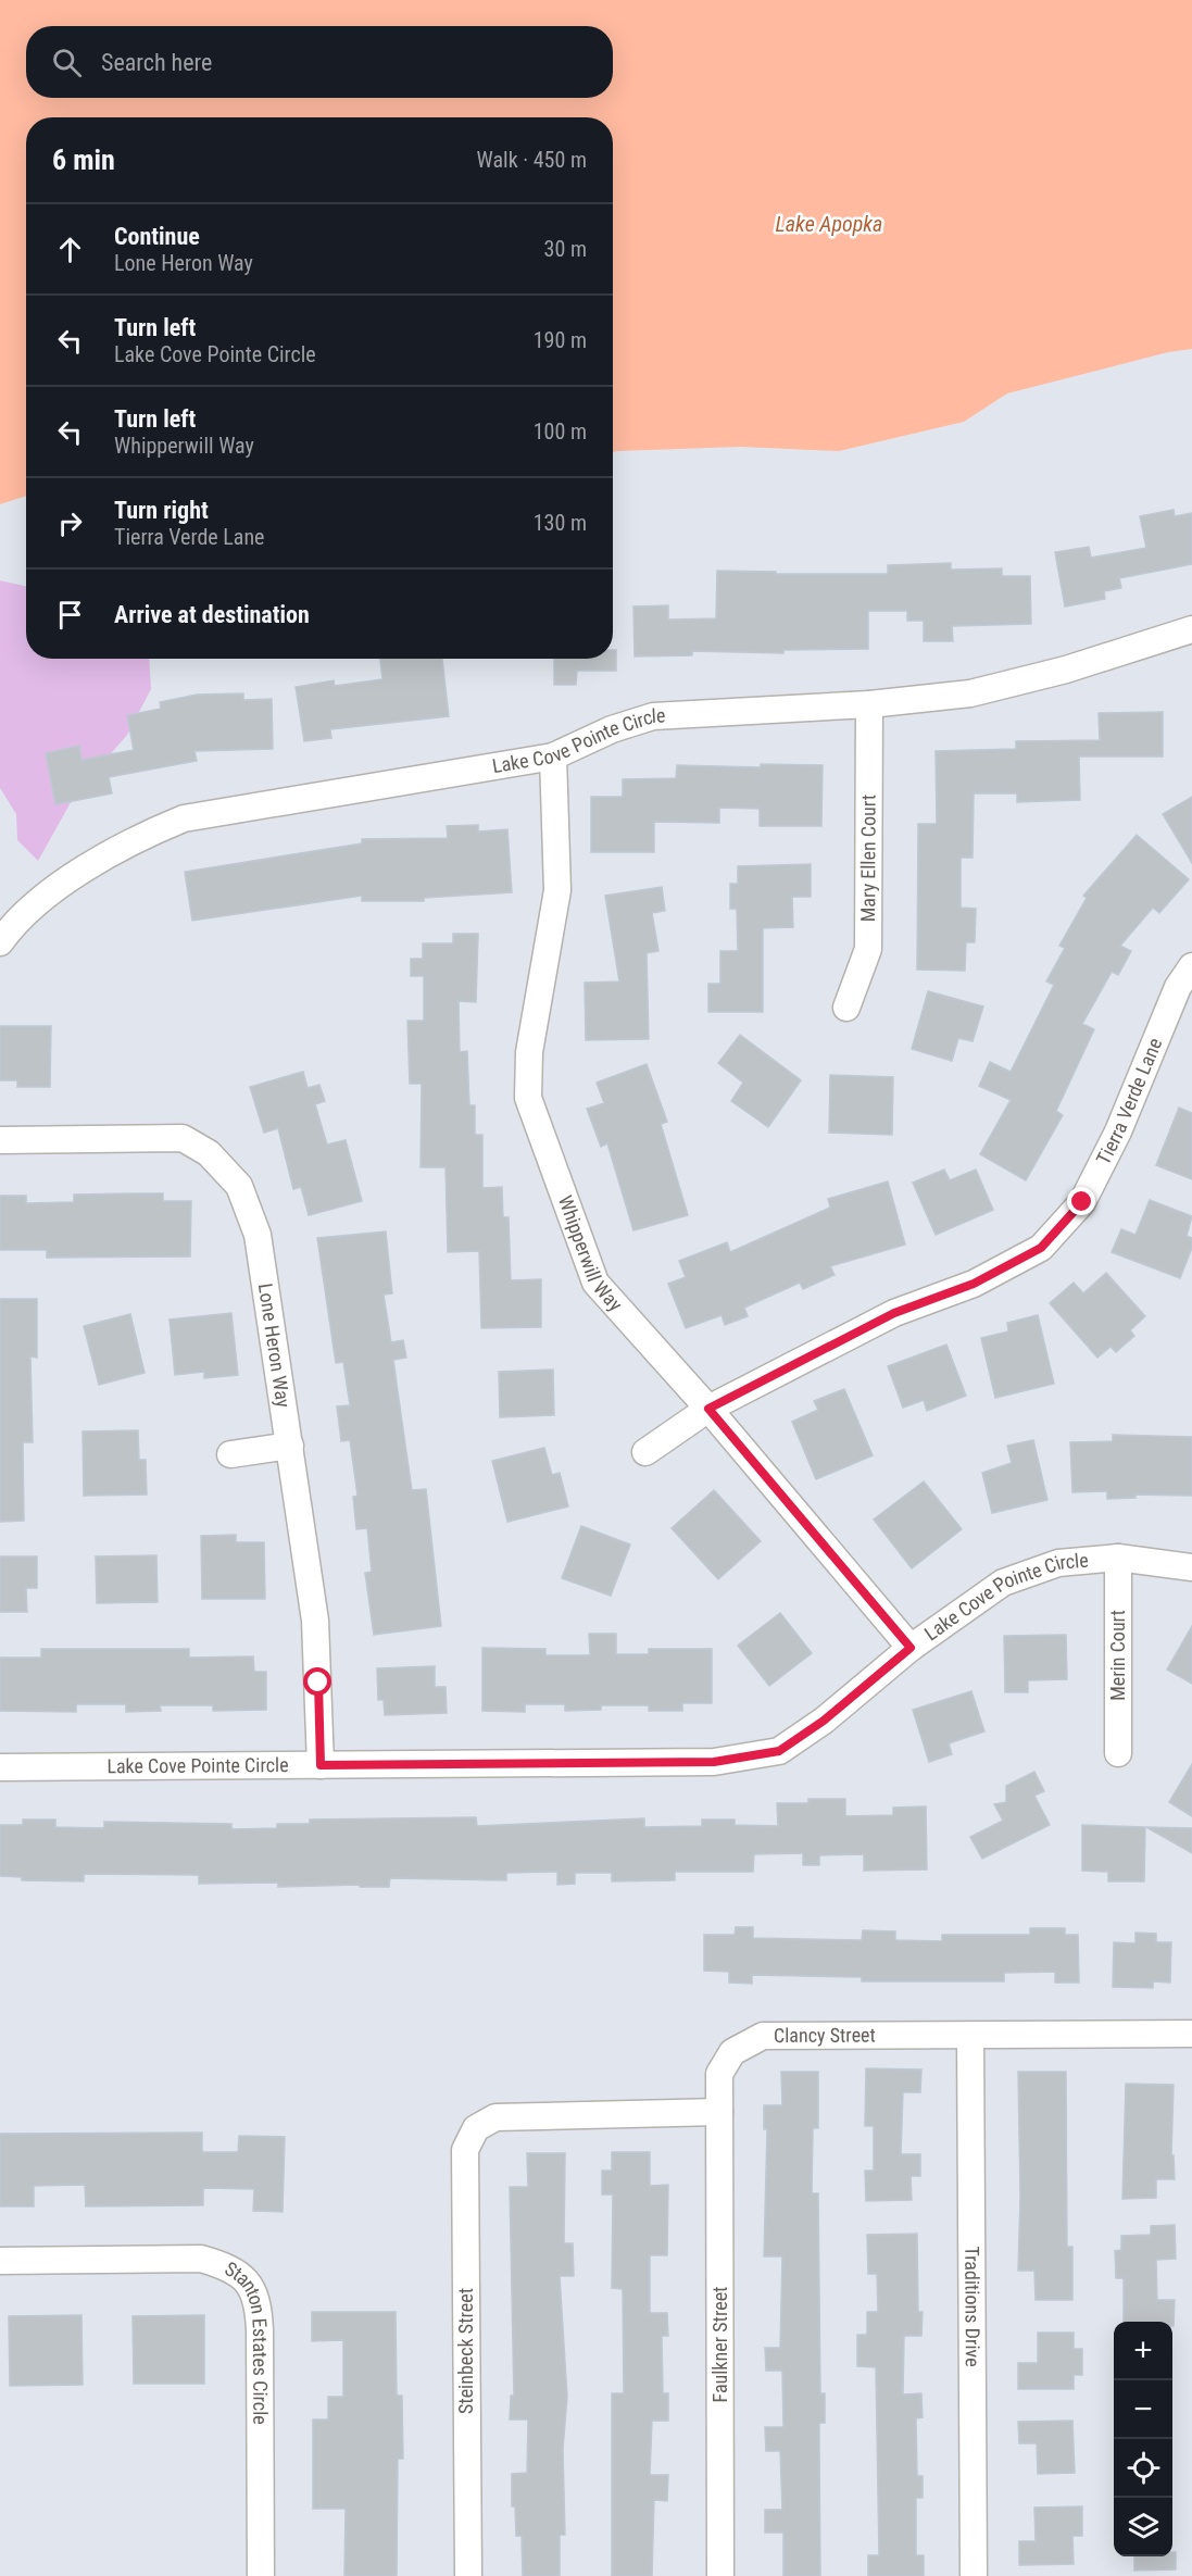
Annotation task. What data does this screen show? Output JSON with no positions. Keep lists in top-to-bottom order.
{
  "streets": {
    "street": [
      "Lake Cove Pointe Circle",
      "Mary Ellen Court",
      "Tierra Verde Lane",
      "Whipperwill Way",
      "Lone Heron Way",
      "Merin Court",
      "Clancy Street",
      "Traditions Drive",
      "Faulkner Street",
      "Stanton Estates Circle",
      "Steinbeck Street"
    ]
  },
  "crossings": [
    ["Lake Cove Pointe Circle", "Mary Ellen Court"],
    ["Lake Cove Pointe Circle", "Whipperwill Way"],
    ["Lake Cove Pointe Circle", "Lone Heron Way"],
    ["Lake Cove Pointe Circle", "Merin Court"],
    ["Tierra Verde Lane", "Whipperwill Way"],
    ["Clancy Street", "Traditions Drive"],
    ["Clancy Street", "Faulkner Street"],
    ["Clancy Street", "Steinbeck Street"],
    ["Faulkner Street", "Steinbeck Street"]
  ],
  "water": ["Lake Apopka"],
  "page": {
    "search": "Search here",
    "heading": ["6 min", "Walk · 450 m"],
    "list": [
      ["Continue", "Lone Heron Way", "30 m"],
      ["Turn left", "Lake Cove Pointe Circle", "190 m"],
      ["Turn left", "Whipperwill Way", "100 m"],
      ["Turn right", "Tierra Verde Lane", "130 m"],
      "Arrive at destination"
    ],
    "map_buttons": ["+", "−"]
  }
}
